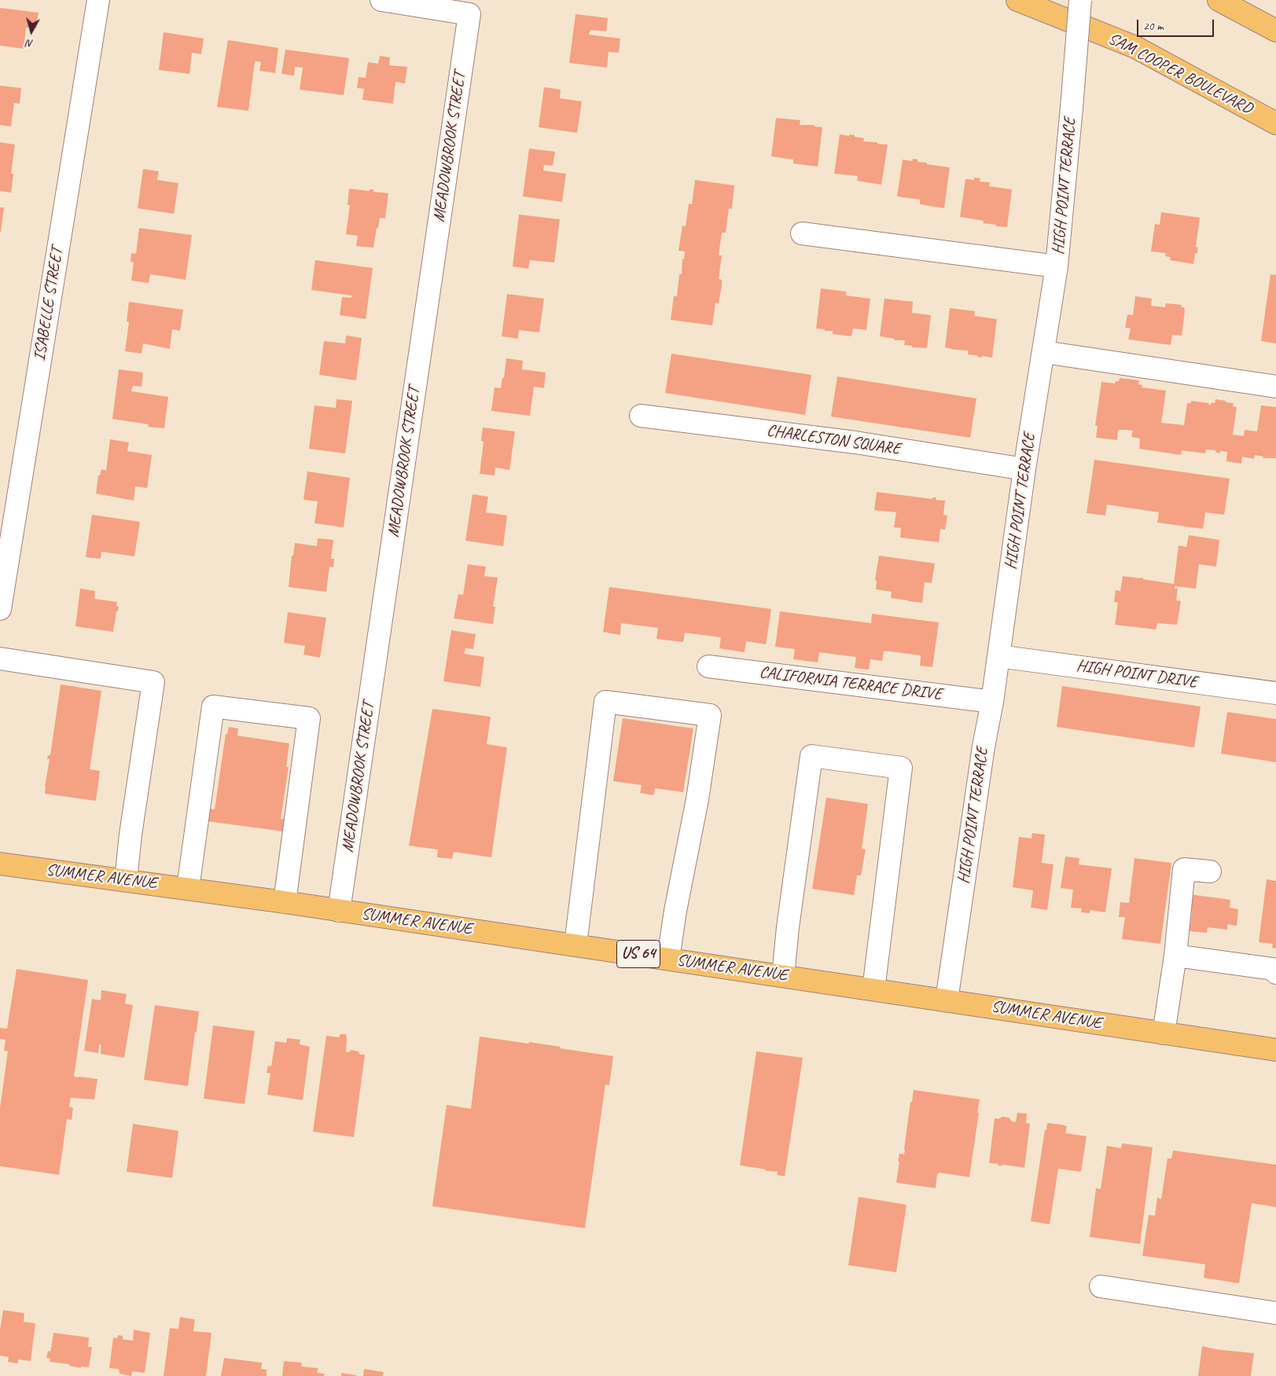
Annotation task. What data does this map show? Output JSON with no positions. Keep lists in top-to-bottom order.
{
  "streets": {
    "main road": ["SAM COOPER BOULEVARD", "SUMMER AVENUE", "US 64"],
    "street": [
      "MEADOWBROOK STREET",
      "HIGH POINT TERRACE",
      "ISABELLE STREET",
      "CHARLESTON SQUARE",
      "HIGH POINT DRIVE",
      "CALIFORNIA TERRACE DRIVE"
    ]
  },
  "crossings": [
    ["MEADOWBROOK STREET", "SUMMER AVENUE"],
    ["HIGH POINT TERRACE", "CHARLESTON SQUARE"],
    ["HIGH POINT TERRACE", "HIGH POINT DRIVE"],
    ["HIGH POINT TERRACE", "CALIFORNIA TERRACE DRIVE"],
    ["HIGH POINT TERRACE", "SUMMER AVENUE"]
  ],
  "scale_bar": "20 m",
  "north": "bottom"
}
